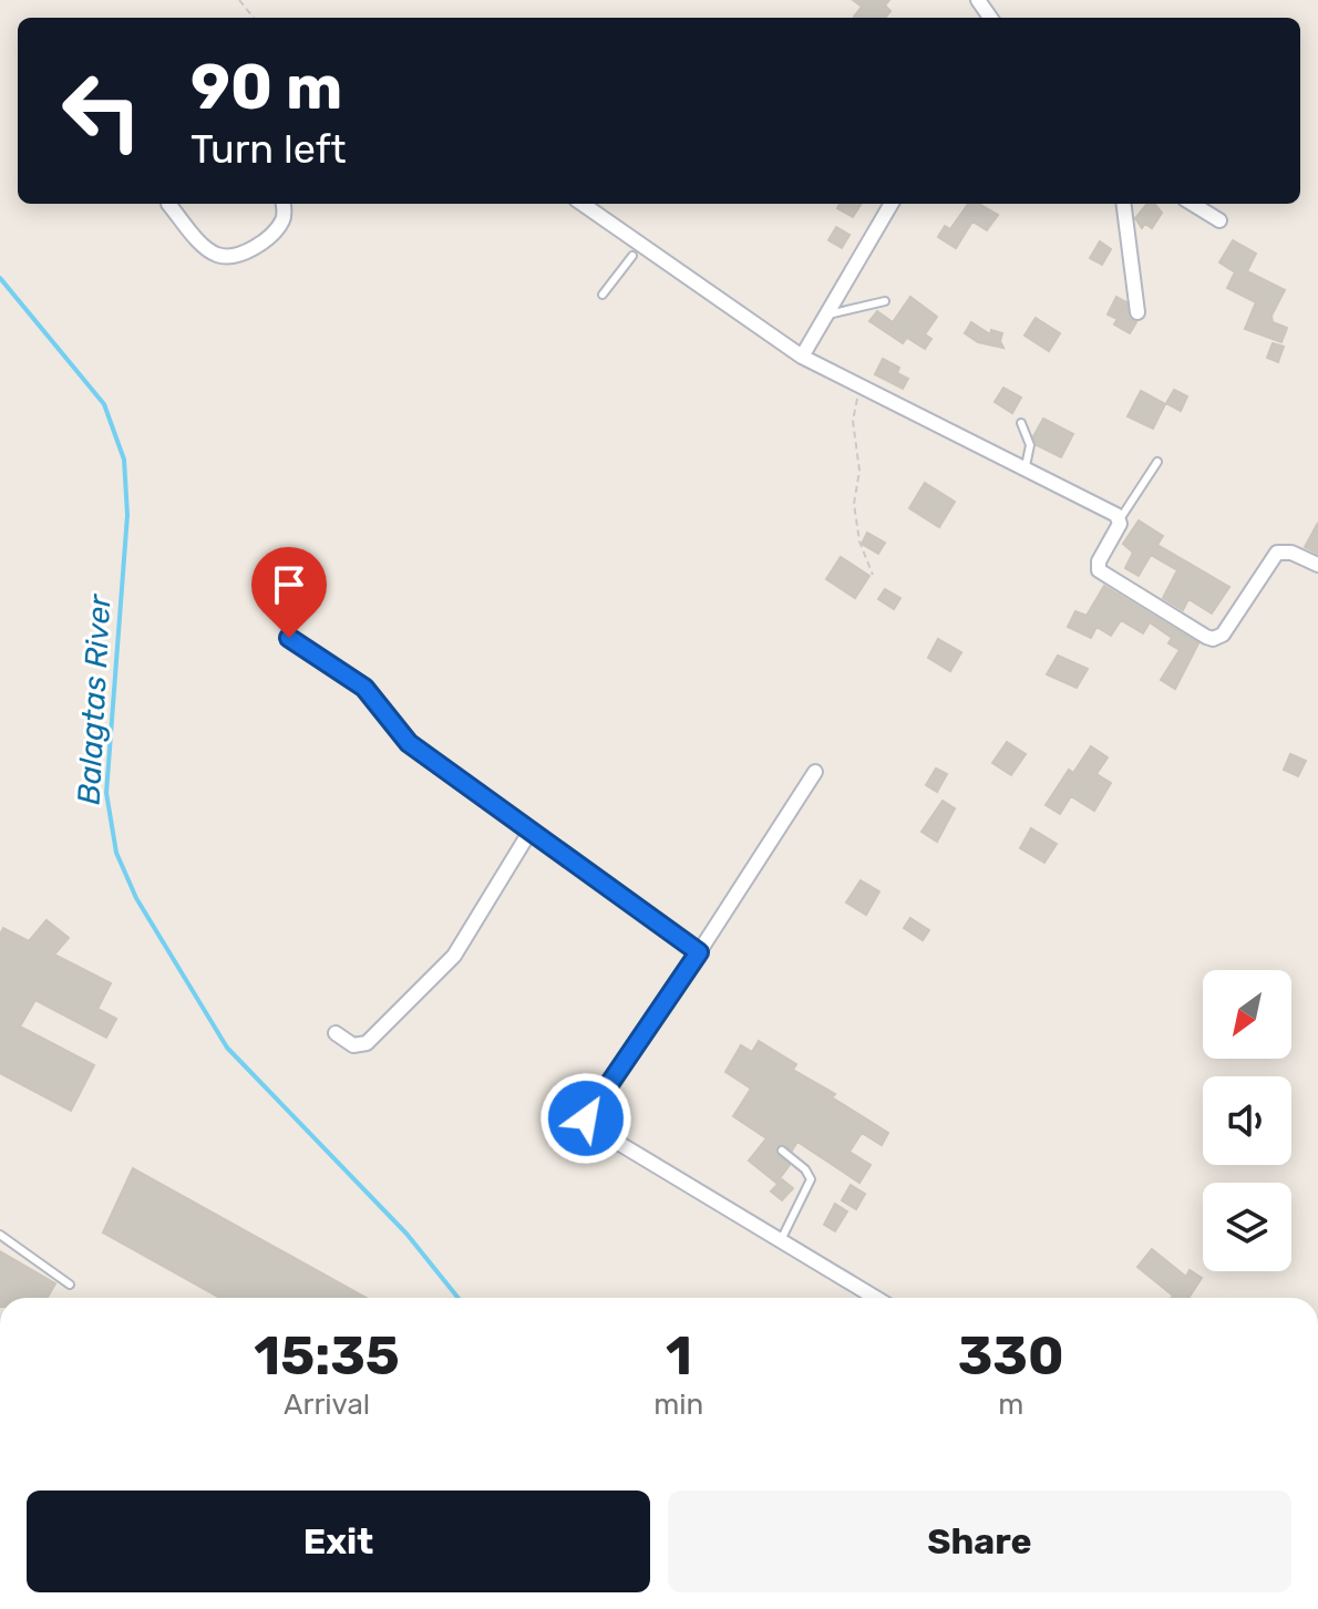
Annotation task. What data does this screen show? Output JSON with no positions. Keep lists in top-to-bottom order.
{
  "water": ["Balagtas River"],
  "north": "bottom left",
  "page": {
    "turn": ["90 m", "Turn left"],
    "eta": [
      "15:35",
      "Arrival",
      "1",
      "min",
      "330",
      "m"
    ],
    "buttons": ["Exit", "Share"]
  }
}
